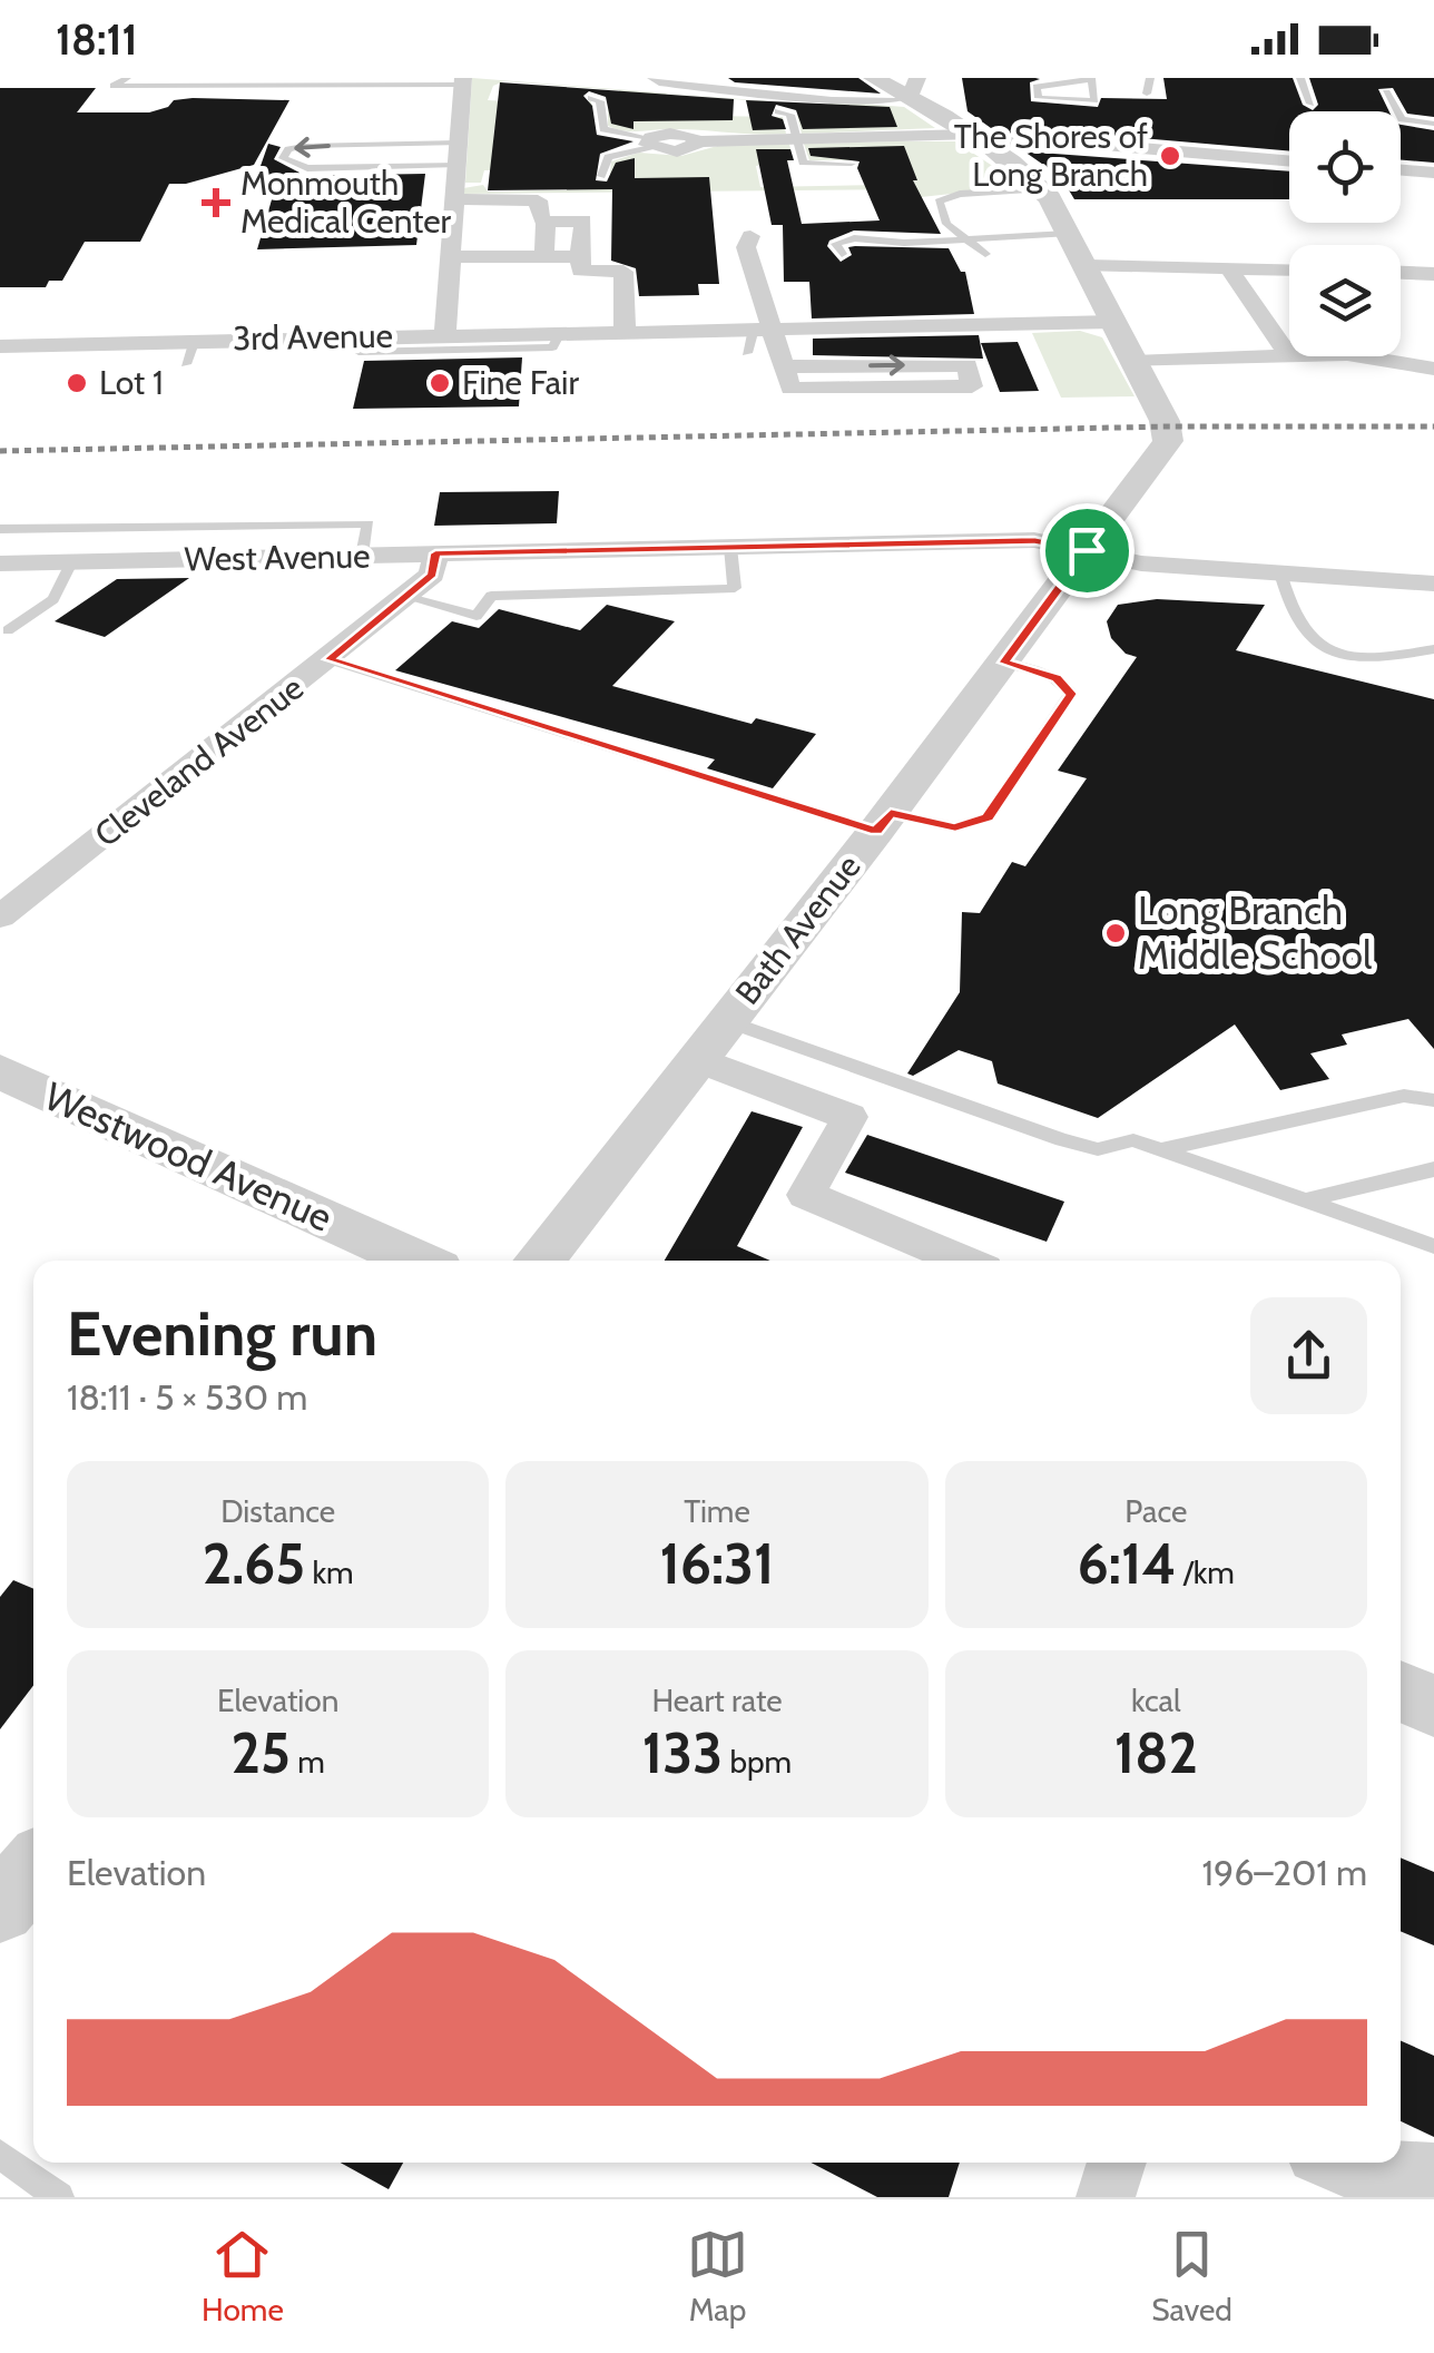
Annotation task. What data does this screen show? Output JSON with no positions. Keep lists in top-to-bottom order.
{
  "streets": {
    "street": [
      "3rd Avenue",
      "West Avenue",
      "Cleveland Avenue",
      "Bath Avenue",
      "Westwood Avenue"
    ]
  },
  "crossings": [
    ["3rd Avenue", "Bath Avenue"],
    ["West Avenue", "Cleveland Avenue"],
    ["West Avenue", "Bath Avenue"]
  ],
  "places": {
    "other": [
      "The Shores of Long Branch",
      "Lot 1",
      "Fine Fair",
      "Long Branch Middle School"
    ],
    "health": ["Monmouth Medical Center"]
  },
  "page": {
    "status": "18:11",
    "heading": ["Evening run", "18:11 · 5 × 530 m"],
    "stats": [
      ["Distance", "2.65 km"],
      ["Time", "16:31"],
      ["Pace", "6:14 /km"],
      ["Elevation", "25 m"],
      ["Heart rate", "133 bpm"],
      ["kcal", "182"]
    ],
    "chart": ["Elevation", "196–201 m"],
    "tabs": ["Home", "Map", "Saved"]
  }
}
